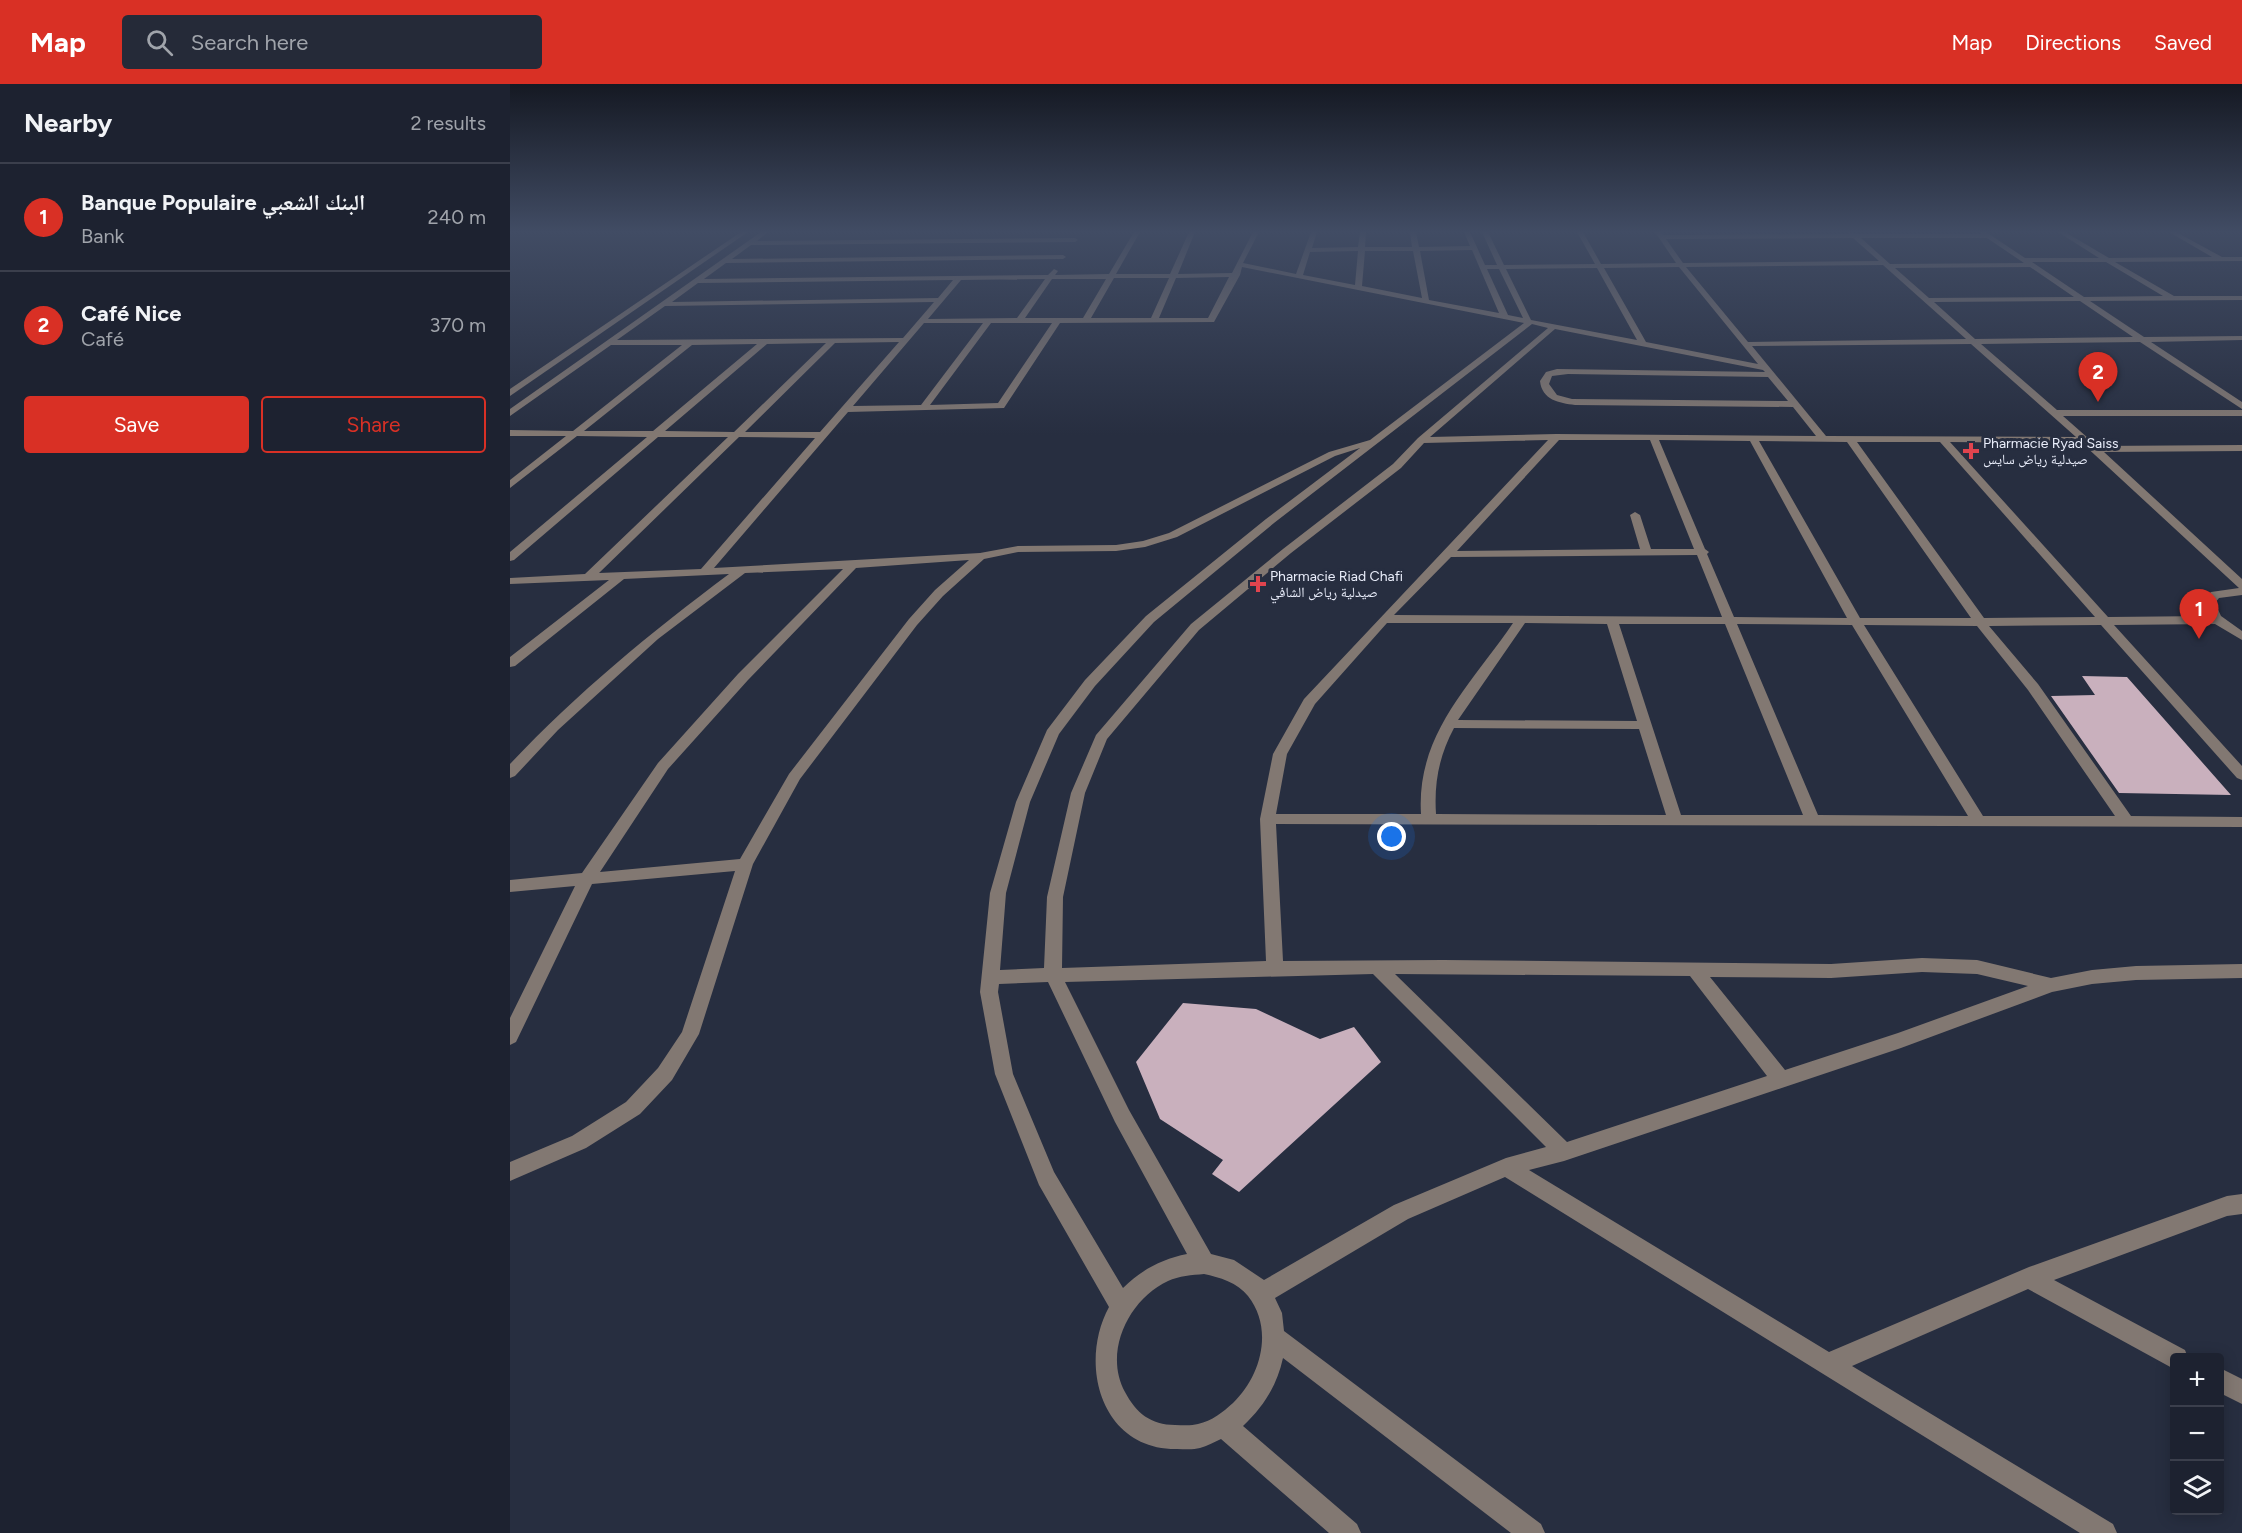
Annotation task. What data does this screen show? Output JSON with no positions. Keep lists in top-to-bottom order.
{
  "places": {
    "health": ["Pharmacie Ryad Saiss صيدلية رياض سايس", "Pharmacie Riad Chafi صيدلية رياض الشافي"]
  },
  "page": {
    "header": "Map",
    "search": "Search here",
    "nav": ["Map", "Directions", "Saved"],
    "heading": ["Nearby", "2 results"],
    "list": [
      {
        "mark": "1",
        "name": "Banque Populaire البنك الشعبي",
        "note": "Bank",
        "value": "240 m"
      },
      {
        "mark": "2",
        "name": "Café Nice",
        "note": "Café",
        "value": "370 m"
      }
    ],
    "pins": ["2", "1"],
    "buttons": ["Save", "Share"],
    "map_buttons": ["+", "−"]
  }
}
